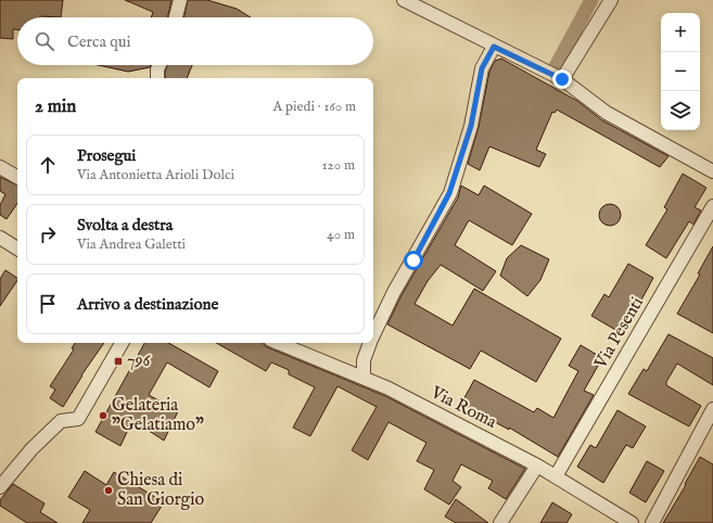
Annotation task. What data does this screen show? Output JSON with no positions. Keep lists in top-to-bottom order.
{
  "streets": {
    "street": ["Via Pesenti", "Via Roma"]
  },
  "crossings": [
    ["Via Pesenti", "Via Roma"]
  ],
  "places": {
    "transit": ["796"],
    "other": ["Gelateria \"Gelatiamo\"", "Chiesa di San Giorgio"]
  },
  "page": {
    "map_buttons": ["+", "−"],
    "search": "Cerca qui",
    "heading": ["2 min", "A piedi · 160 m"],
    "list": [
      ["Prosegui", "Via Antonietta Arioli Dolci", "120 m"],
      ["Svolta a destra", "Via Andrea Galetti", "40 m"],
      "Arrivo a destinazione"
    ]
  }
}
